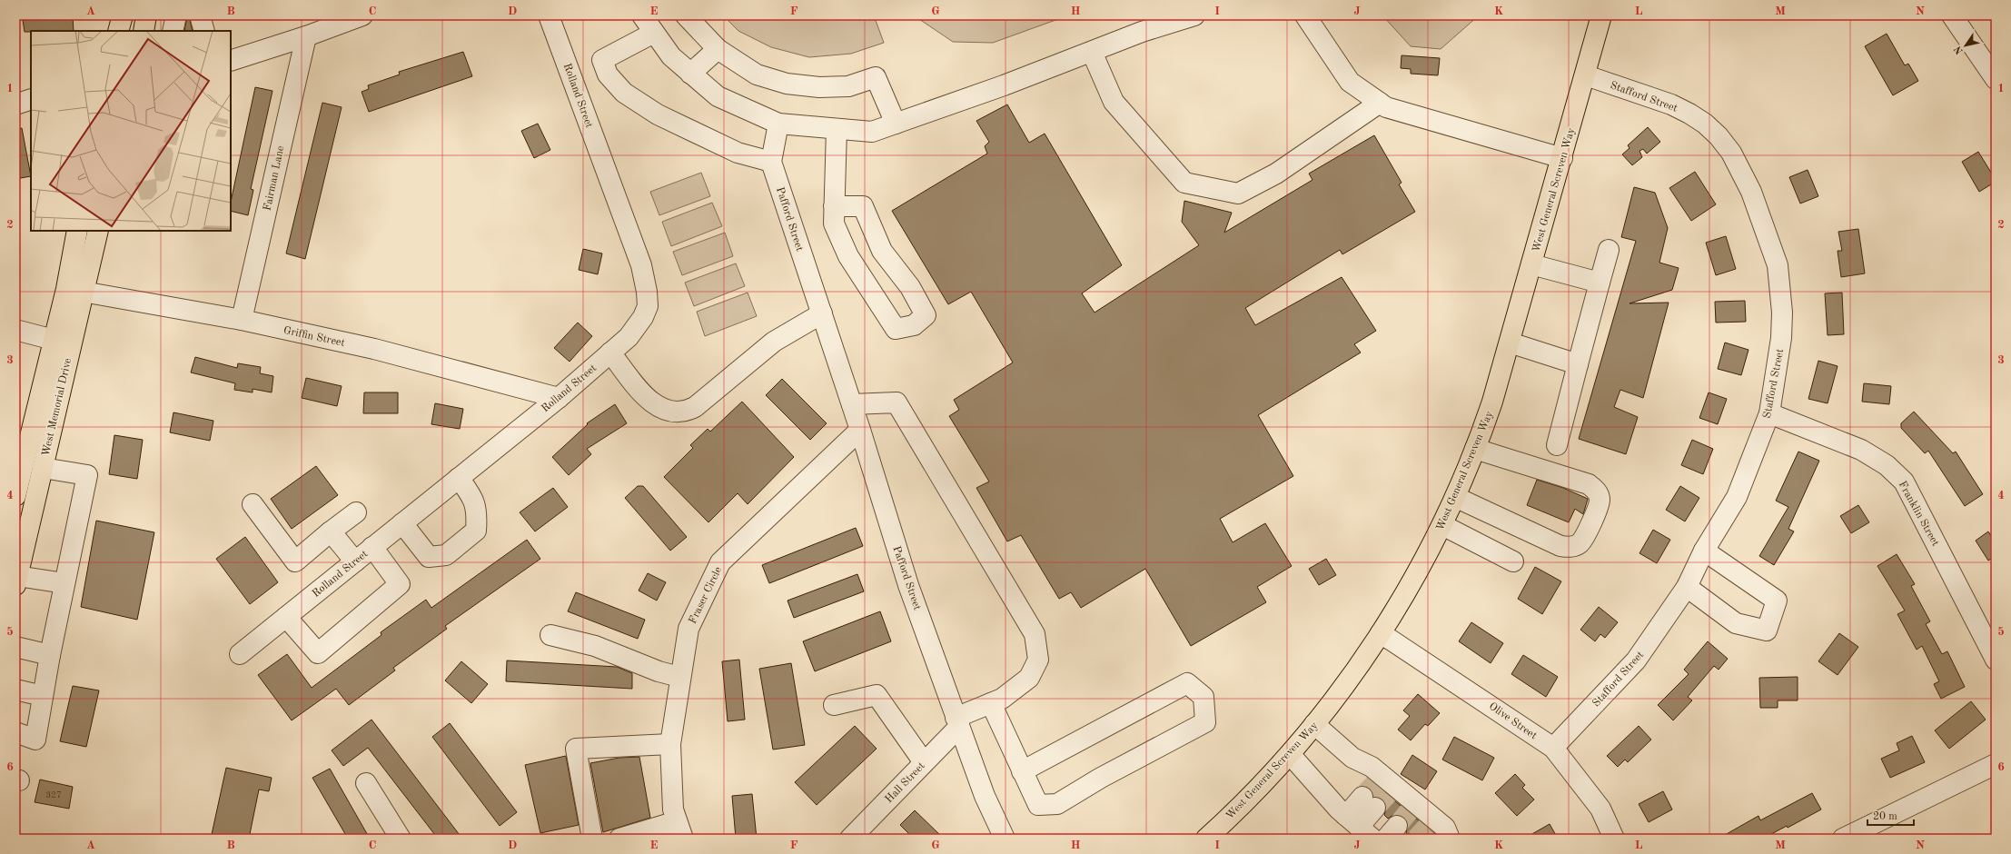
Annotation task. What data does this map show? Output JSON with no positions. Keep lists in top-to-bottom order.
{
  "streets": {
    "main road": ["West General Screven Way", "West Memorial Drive"],
    "street": [
      "Rolland Street",
      "Stafford Street",
      "Fairman Lane",
      "Pafford Street",
      "Griffin Street",
      "Franklin Street",
      "Fraser Circle",
      "Olive Street",
      "Hall Street"
    ]
  },
  "crossings": [
    ["Rolland Street", "Griffin Street"],
    ["Stafford Street", "West General Screven Way"],
    ["Stafford Street", "Franklin Street"],
    ["Stafford Street", "Olive Street"],
    ["Fairman Lane", "Griffin Street"],
    ["West General Screven Way", "Olive Street"],
    ["Pafford Street", "Fraser Circle"],
    ["Pafford Street", "Hall Street"],
    ["Griffin Street", "West Memorial Drive"]
  ],
  "house_numbers": ["327"],
  "scale_bar": "20 m",
  "north": "bottom left",
  "grid": {
    "columns": [
      "A",
      "B",
      "C",
      "D",
      "E",
      "F",
      "G",
      "H",
      "I",
      "J",
      "K",
      "L",
      "M",
      "N"
    ],
    "rows": [
      "1",
      "2",
      "3",
      "4",
      "5",
      "6"
    ]
  }
}
